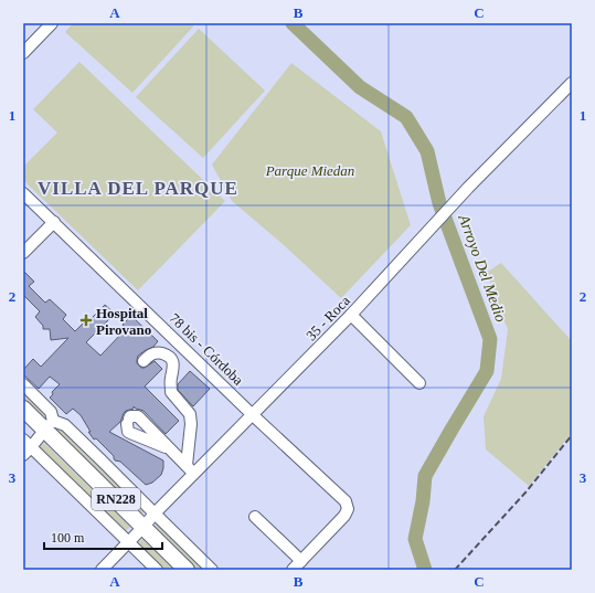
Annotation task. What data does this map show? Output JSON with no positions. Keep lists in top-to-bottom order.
{
  "streets": {
    "highway": ["RN228"],
    "street": ["35 - Roca", "78 bis - Córdoba"]
  },
  "crossings": [
    ["35 - Roca", "78 bis - Córdoba"],
    ["35 - Roca", "RN228"]
  ],
  "districts": ["VILLA DEL PARQUE"],
  "water": ["Arroyo Del Medio"],
  "parks": ["Parque Miedan"],
  "places": {
    "health": ["Hospital Pirovano"]
  },
  "scale_bar": "100 m",
  "grid": {
    "columns": ["A", "B", "C"],
    "rows": ["1", "2", "3"]
  }
}
